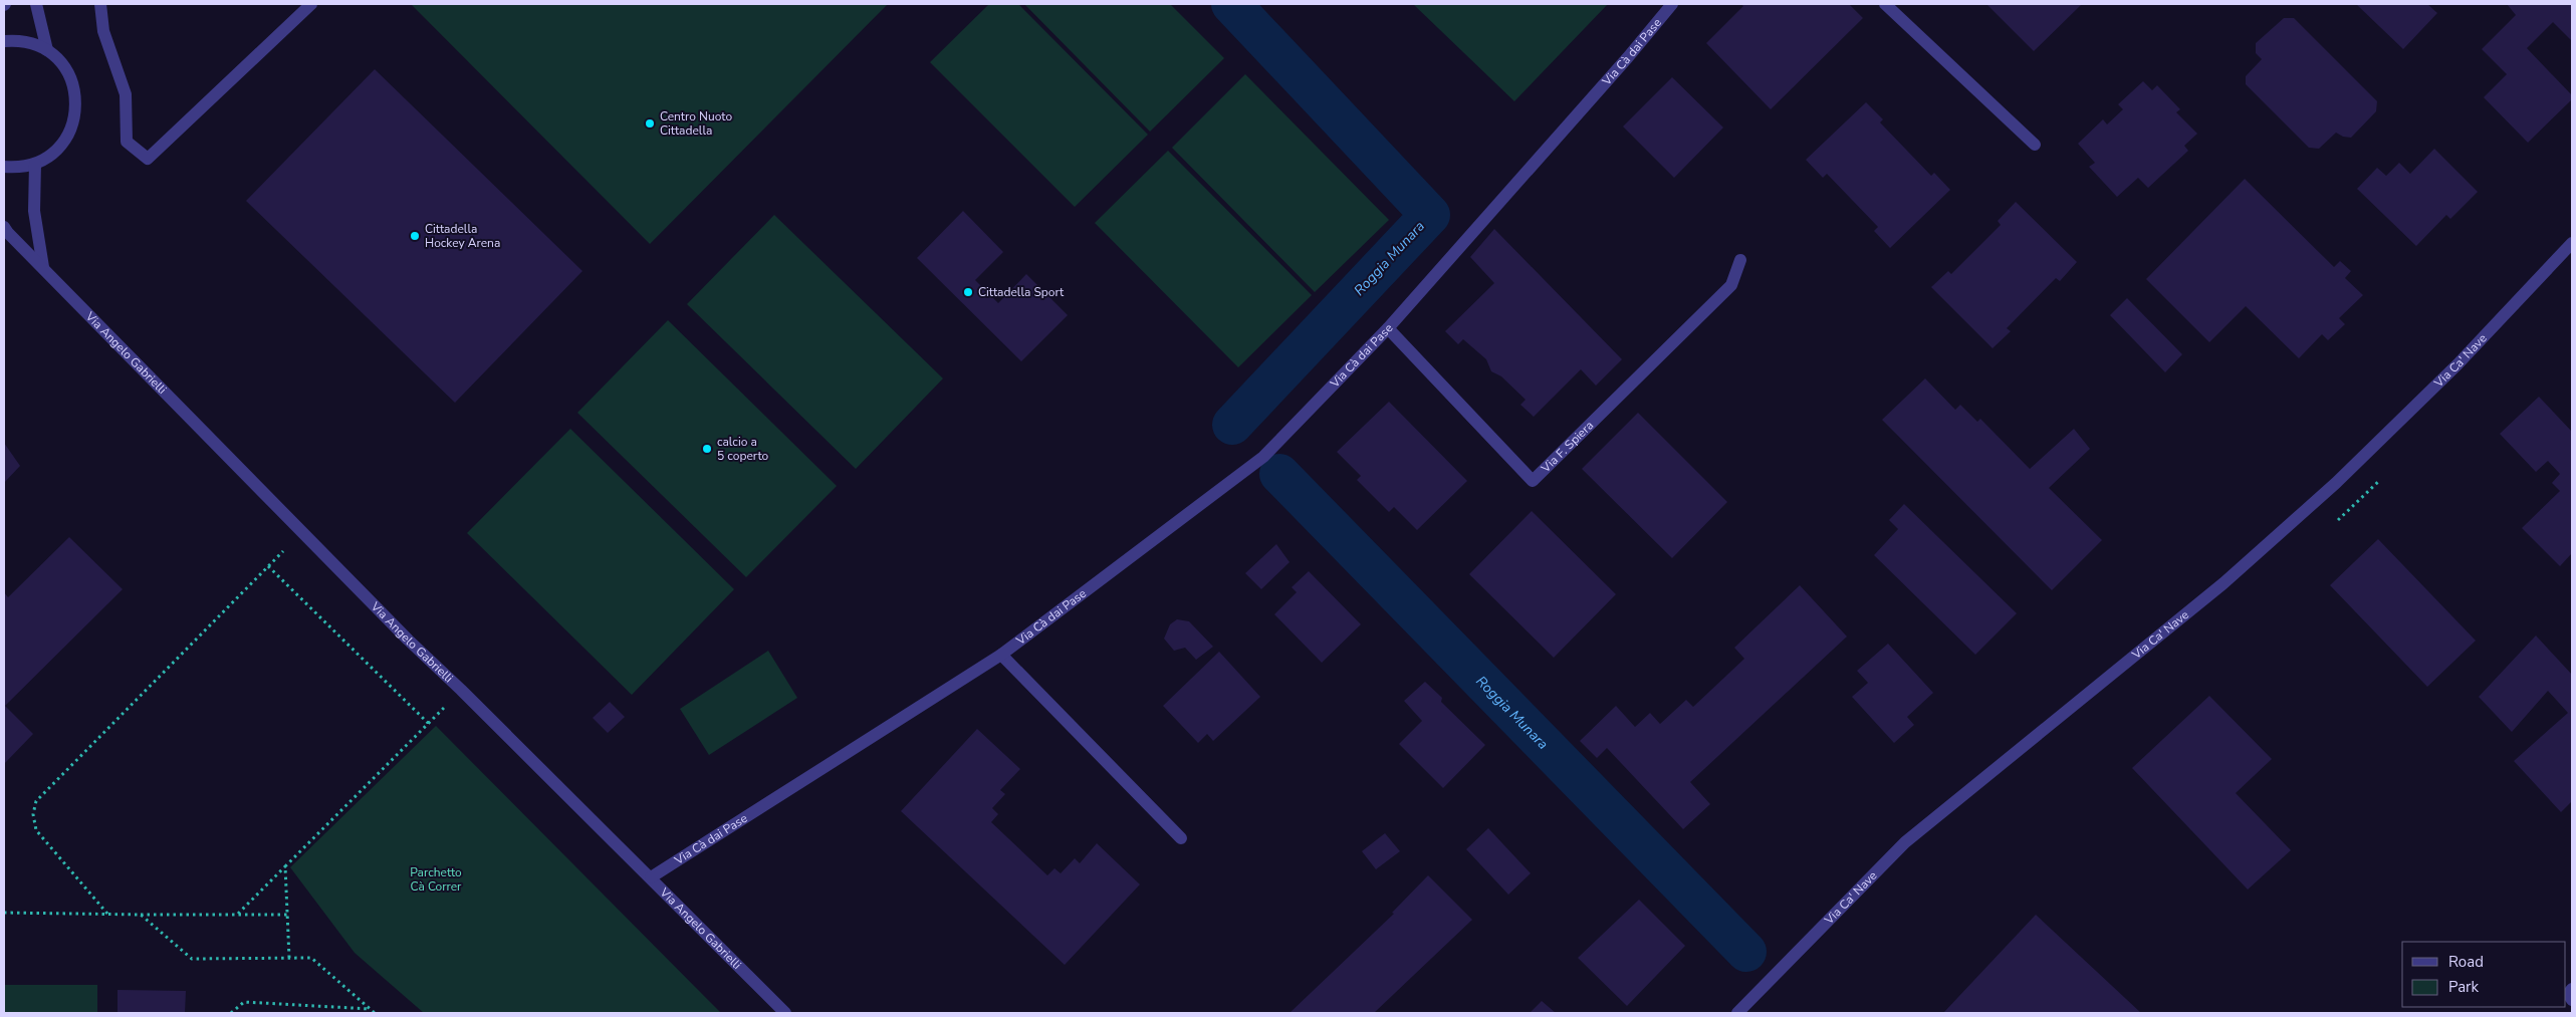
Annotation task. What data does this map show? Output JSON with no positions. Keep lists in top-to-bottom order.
{
  "streets": {
    "street": [
      "Via Cà dai Pase",
      "Via Angelo Gabrielli",
      "Via Ca' Nave",
      "Via F. Spiera"
    ]
  },
  "crossings": [
    ["Via Cà dai Pase", "Via Angelo Gabrielli"],
    ["Via Cà dai Pase", "Via F. Spiera"]
  ],
  "water": ["Roggia Munara"],
  "parks": ["Parchetto Cà Correr"],
  "places": [
    "Centro Nuoto Cittadella",
    "Cittadella Hockey Arena",
    "Cittadella Sport",
    "calcio a 5 coperto"
  ],
  "legend": ["Road", "Park"]
}
